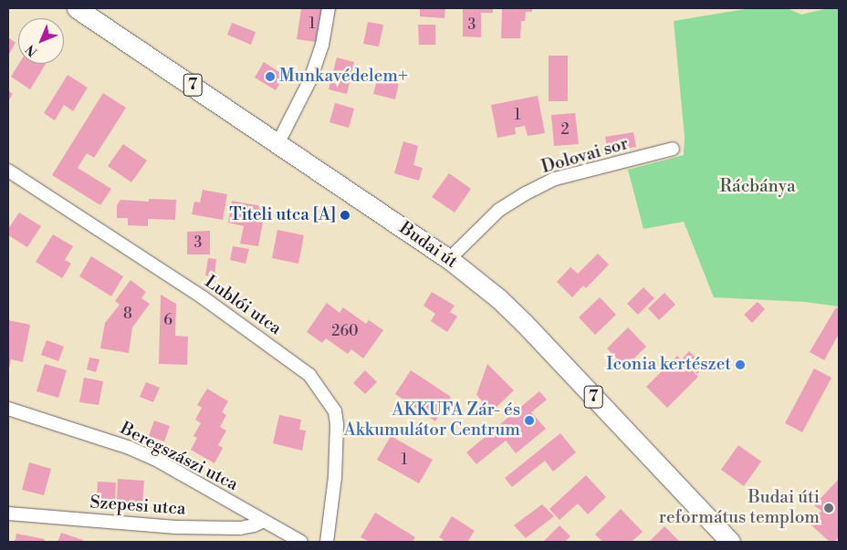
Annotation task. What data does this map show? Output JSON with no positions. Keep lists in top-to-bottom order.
{
  "streets": {
    "main road": ["7", "Budai út"],
    "street": [
      "Dolovai sor",
      "Lublói utca",
      "Beregszászi utca",
      "Szepesi utca"
    ]
  },
  "crossings": [
    ["Dolovai sor", "Budai út"],
    ["Beregszászi utca", "Szepesi utca"]
  ],
  "parks": ["Rácbánya"],
  "places": [
    "Munkavédelem+",
    "Titeli utca [A]",
    "Iconia kertészet",
    "AKKUFA Zár- és Akkumulátor Centrum",
    "Budai úti református templom"
  ],
  "house_numbers": [
    "1",
    "3",
    "1",
    "2",
    "3",
    "8",
    "6",
    "260",
    "1"
  ],
  "north": "bottom left"
}
